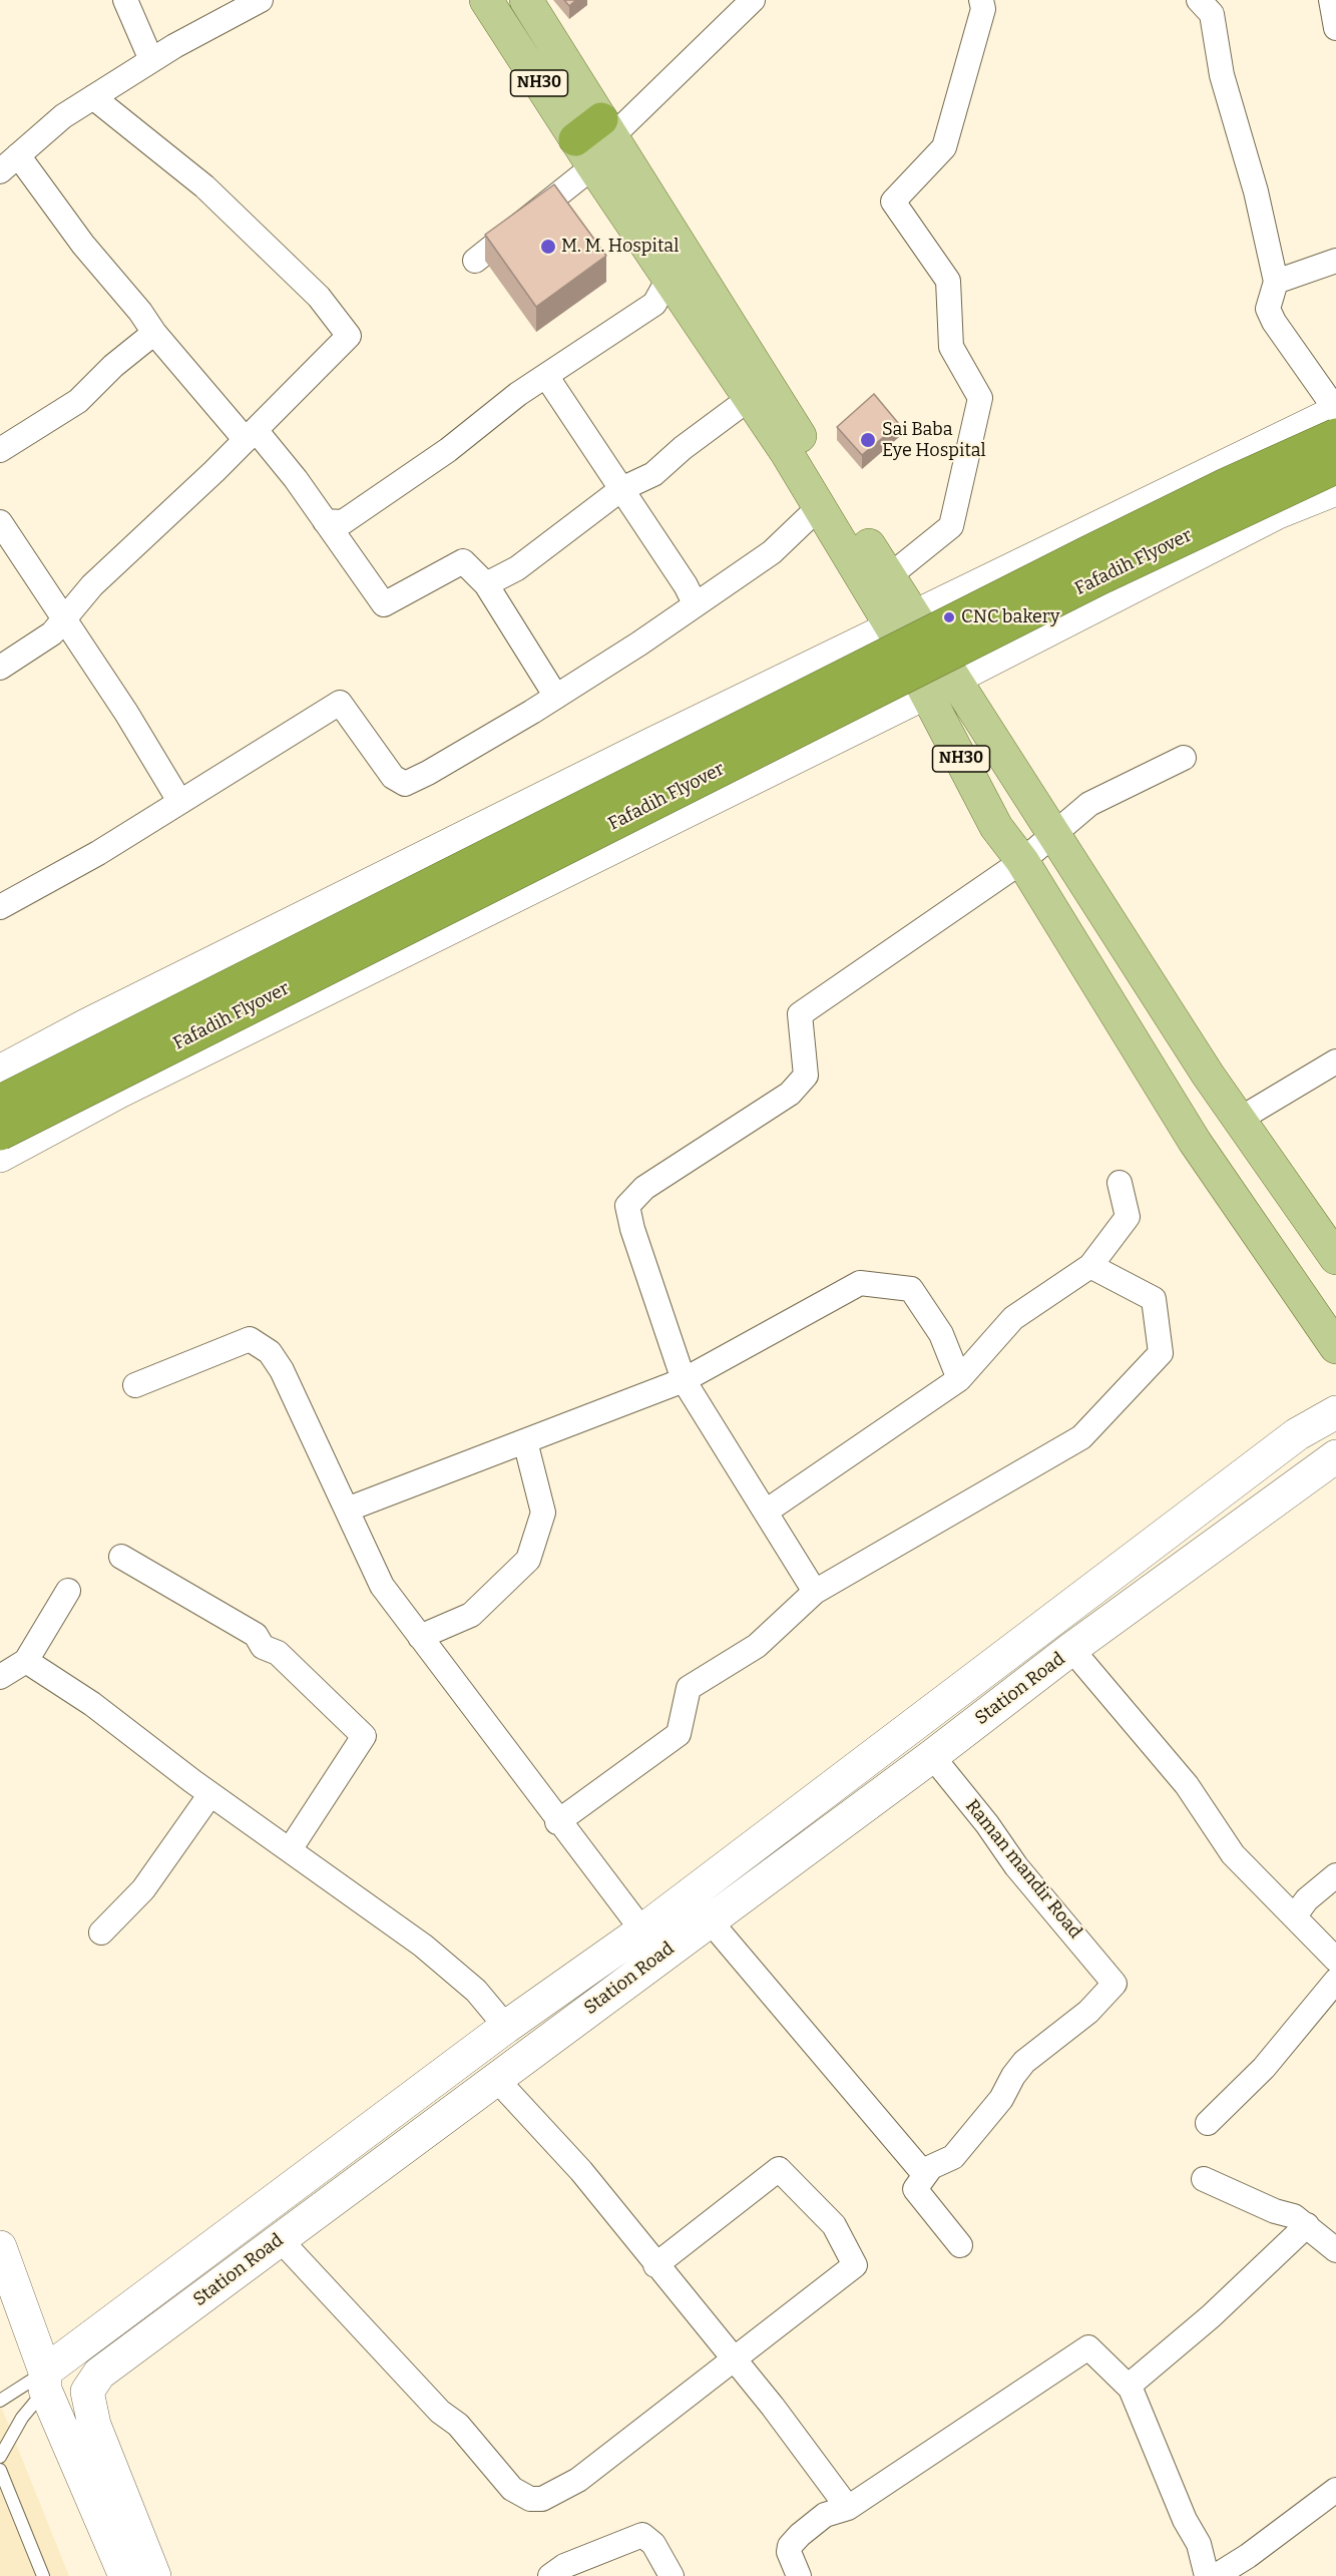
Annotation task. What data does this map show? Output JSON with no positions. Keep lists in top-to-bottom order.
{
  "streets": {
    "highway": ["Fafadih Flyover"],
    "main road": ["NH30"],
    "street": ["Station Road", "Raman mandir Road"]
  },
  "crossings": [
    ["Station Road", "Raman mandir Road"]
  ],
  "places": ["M. M. Hospital", "Sai Baba Eye Hospital", "CNC bakery"]
}
